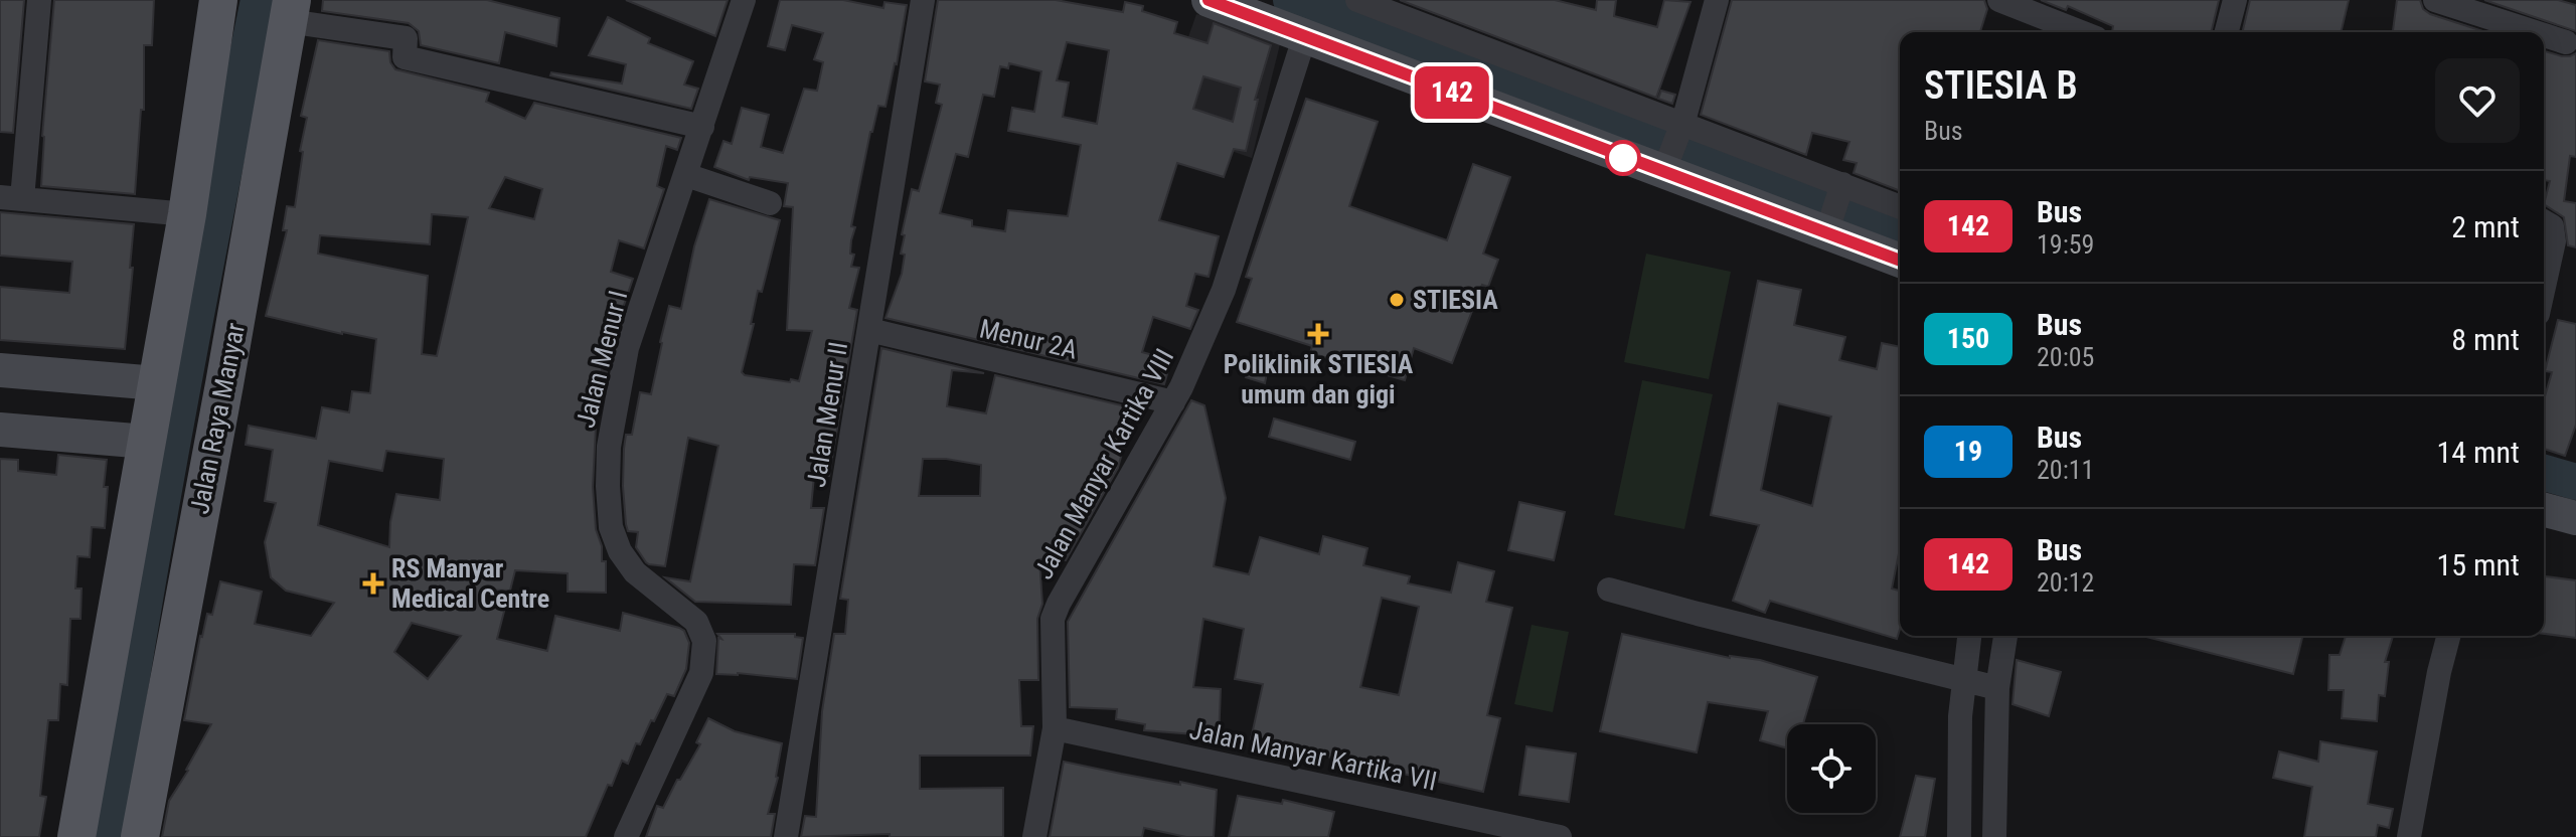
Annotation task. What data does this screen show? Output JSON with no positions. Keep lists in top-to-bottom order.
{
  "streets": {
    "main road": ["Jalan Raya Manyar"],
    "street": [
      "Menur 2A",
      "Jalan Menur I",
      "Jalan Menur II",
      "Jalan Manyar Kartika VIII",
      "Jalan Manyar Kartika VII"
    ]
  },
  "crossings": [
    ["Menur 2A", "Jalan Menur II"],
    ["Menur 2A", "Jalan Manyar Kartika VIII"],
    ["Jalan Manyar Kartika VIII", "Jalan Manyar Kartika VII"]
  ],
  "places": {
    "other": ["STIESIA"],
    "health": ["Poliklinik STIESIA umum dan gigi", "RS Manyar Medical Centre"]
  },
  "lines": ["bus line 142"],
  "page": {
    "on_map": "142",
    "heading": ["STIESIA B", "Bus"],
    "list": [
      {
        "mark": "142",
        "name": "Bus",
        "note": "19:59",
        "value": "2 mnt"
      },
      {
        "mark": "150",
        "name": "Bus",
        "note": "20:05",
        "value": "8 mnt"
      },
      {
        "mark": "19",
        "name": "Bus",
        "note": "20:11",
        "value": "14 mnt"
      },
      {
        "mark": "142",
        "name": "Bus",
        "note": "20:12",
        "value": "15 mnt"
      }
    ]
  }
}
